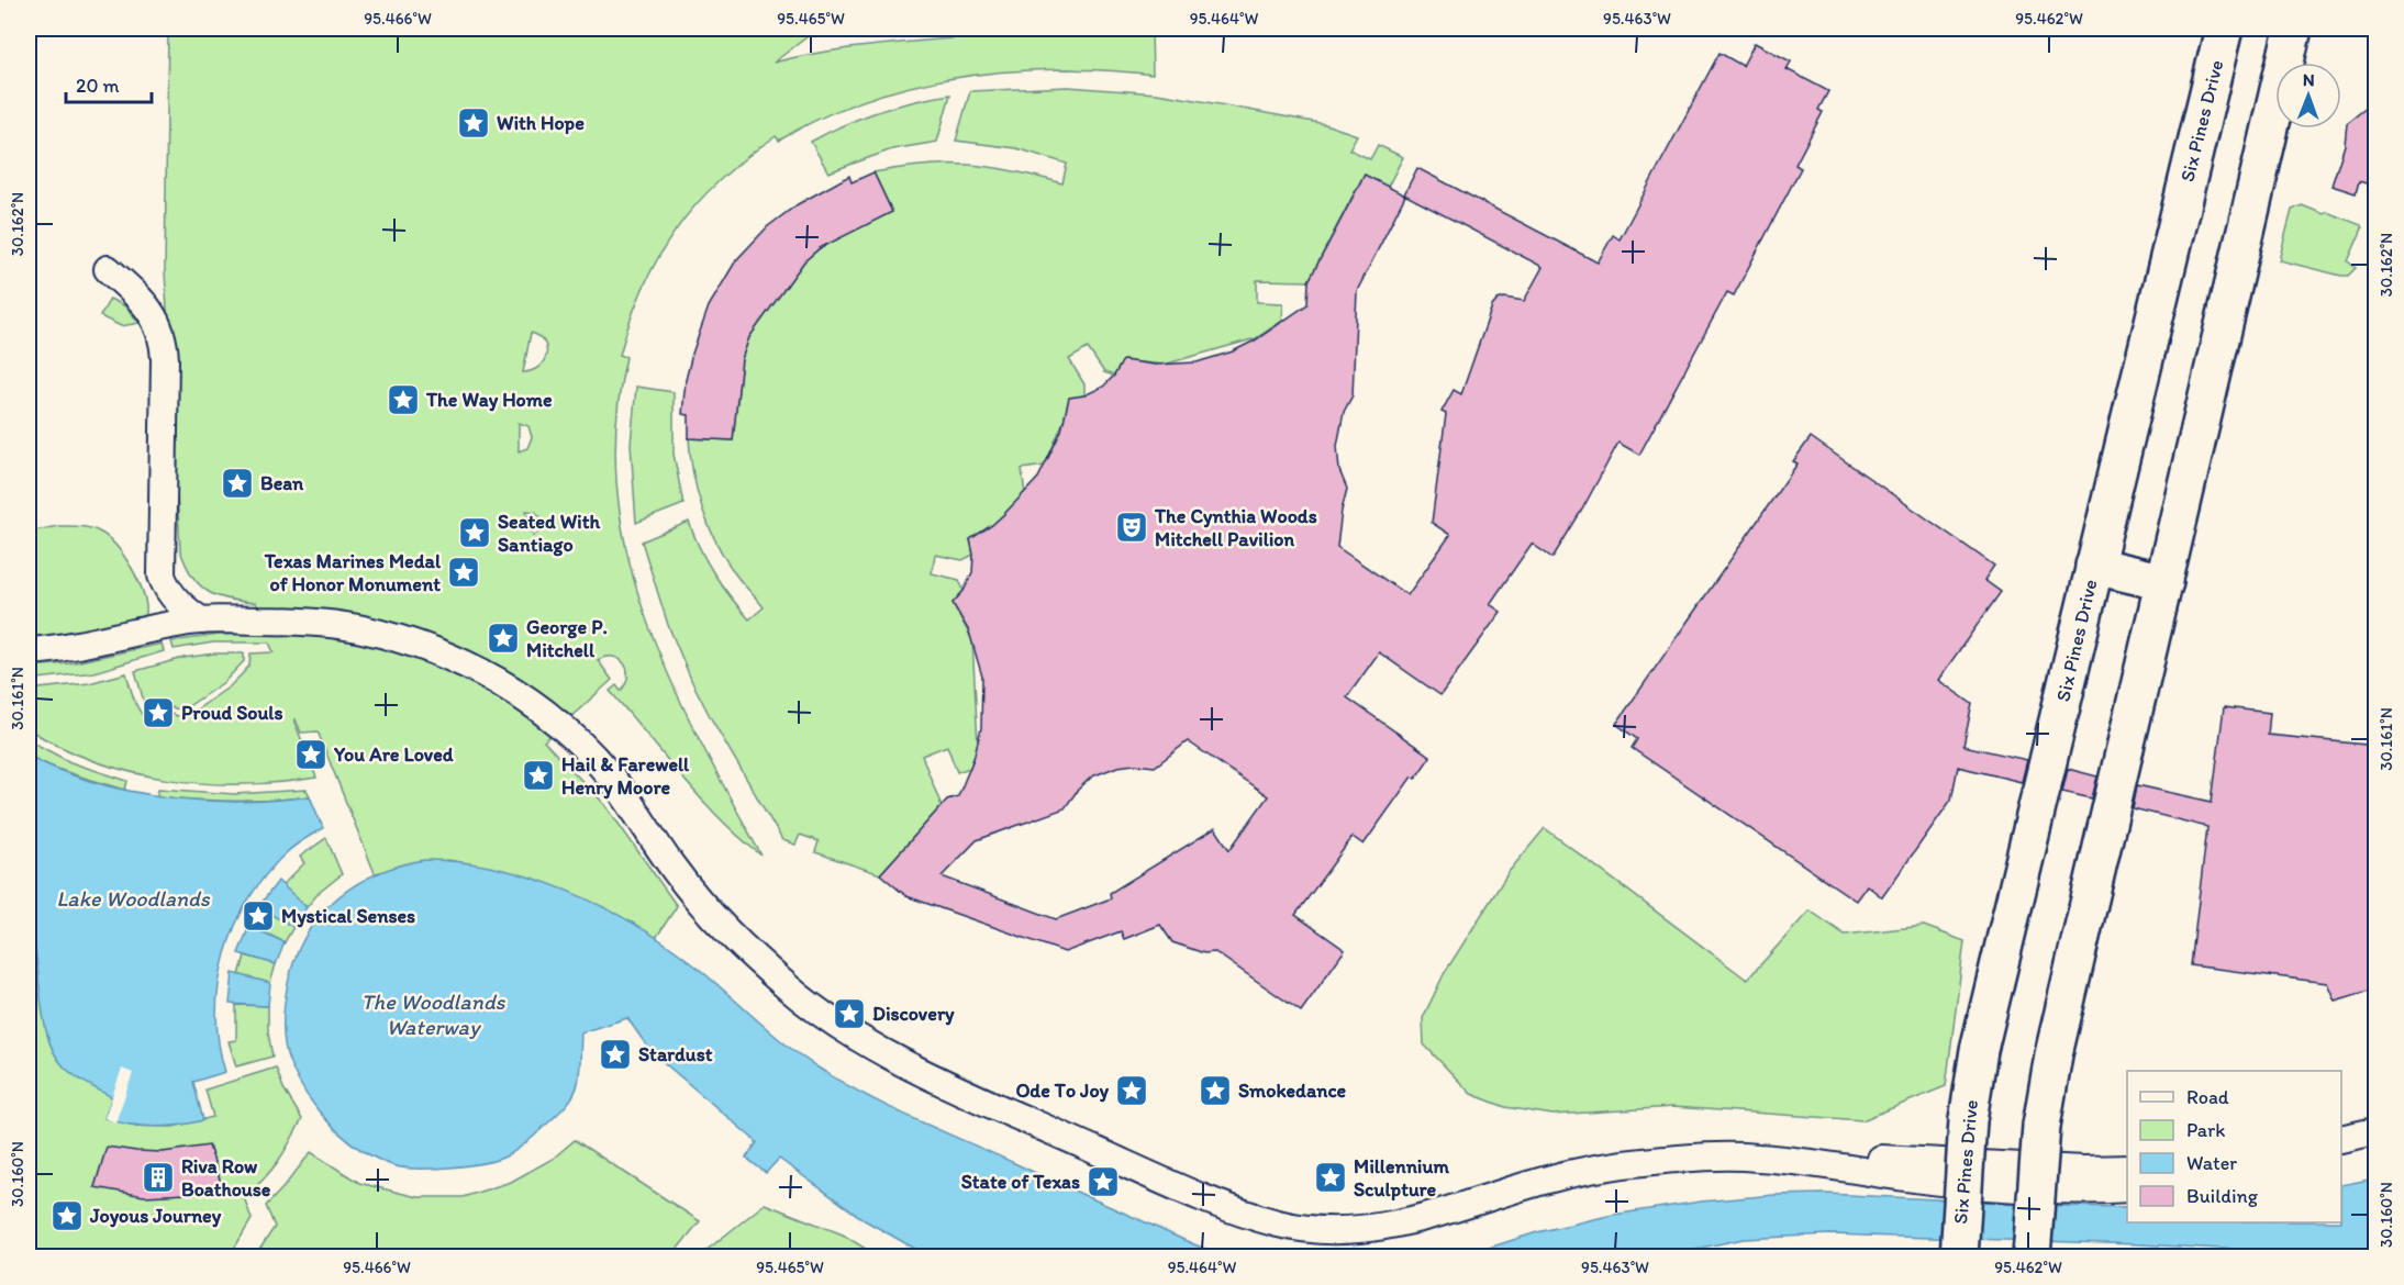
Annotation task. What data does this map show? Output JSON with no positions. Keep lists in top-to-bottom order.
{
  "streets": {
    "street": ["Six Pines Drive"]
  },
  "water": ["Lake Woodlands", "The Woodlands Waterway"],
  "places": {
    "place": [
      "With Hope",
      "The Way Home",
      "Bean",
      "Seated With Santiago",
      "Texas Marines Medal of Honor Monument",
      "George P. Mitchell",
      "Proud Souls",
      "You Are Loved",
      "Hail & Farewell Henry Moore",
      "Mystical Senses",
      "Discovery",
      "Stardust",
      "Ode To Joy",
      "Smokedance",
      "Millennium Sculpture",
      "State of Texas",
      "Joyous Journey"
    ],
    "theatre": ["The Cynthia Woods Mitchell Pavilion"],
    "building": ["Riva Row Boathouse"]
  },
  "legend": [
    "Road",
    "Park",
    "Water",
    "Building"
  ],
  "scale_bar": "20 m",
  "north": "top",
  "coordinates": [
    "95.466°W",
    "95.465°W",
    "95.464°W",
    "95.463°W",
    "95.462°W",
    "30.162°N",
    "30.161°N",
    "30.160°N"
  ]
}
